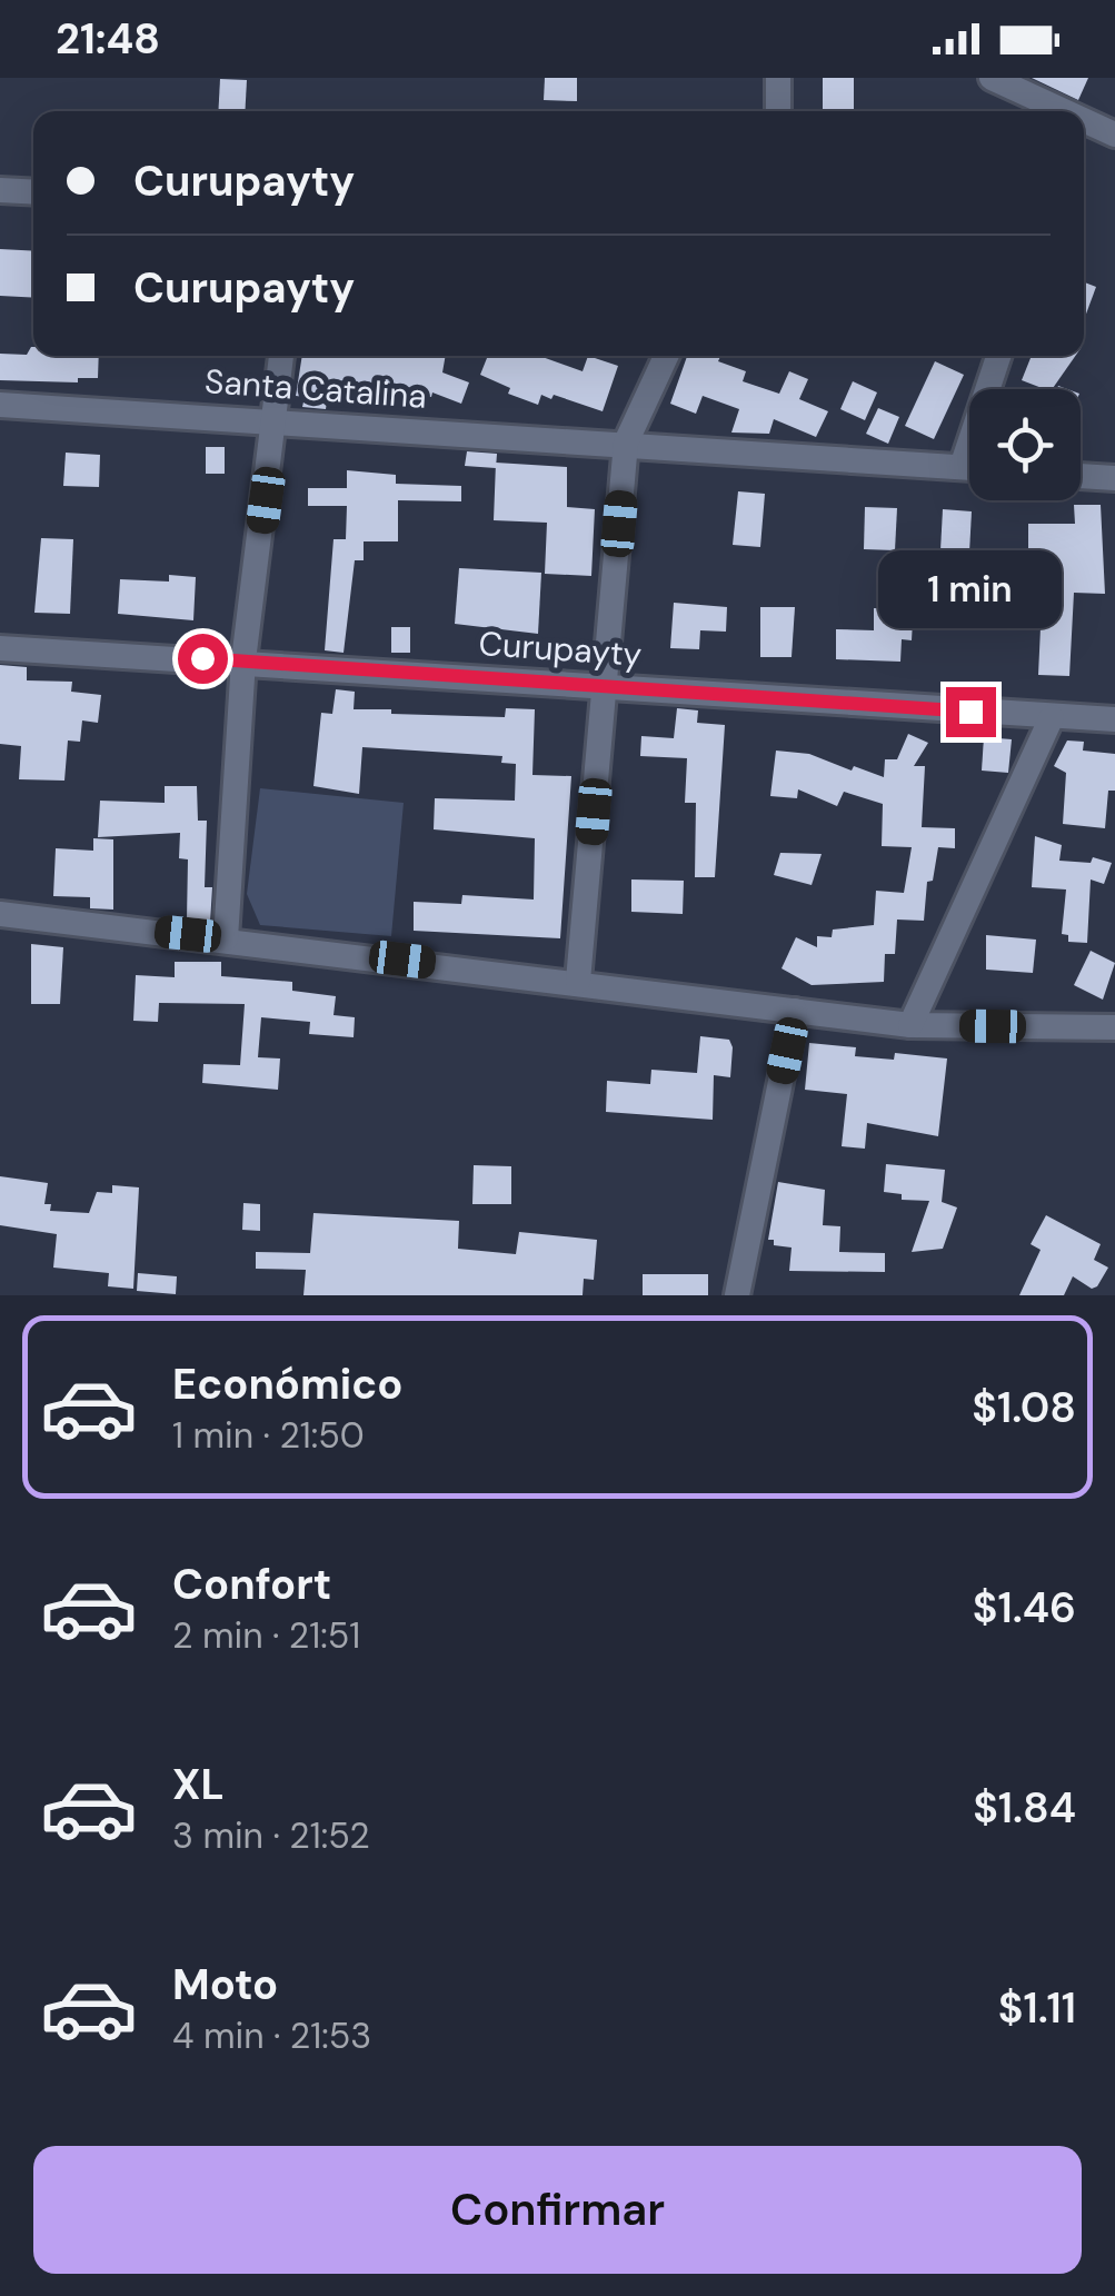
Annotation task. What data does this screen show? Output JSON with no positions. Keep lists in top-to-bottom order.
{
  "streets": {
    "street": ["Santa Catalina", "Curupayty"]
  },
  "page": {
    "status": "21:48",
    "banner": ["Curupayty", "Curupayty"],
    "bubble": "1 min",
    "list": [
      {
        "name": "Económico",
        "note": "1 min · 21:50",
        "value": "$1.08"
      },
      {
        "name": "Confort",
        "note": "2 min · 21:51",
        "value": "$1.46"
      },
      {
        "name": "XL",
        "note": "3 min · 21:52",
        "value": "$1.84"
      },
      {
        "name": "Moto",
        "note": "4 min · 21:53",
        "value": "$1.11"
      }
    ],
    "buttons": "Confirmar"
  }
}
